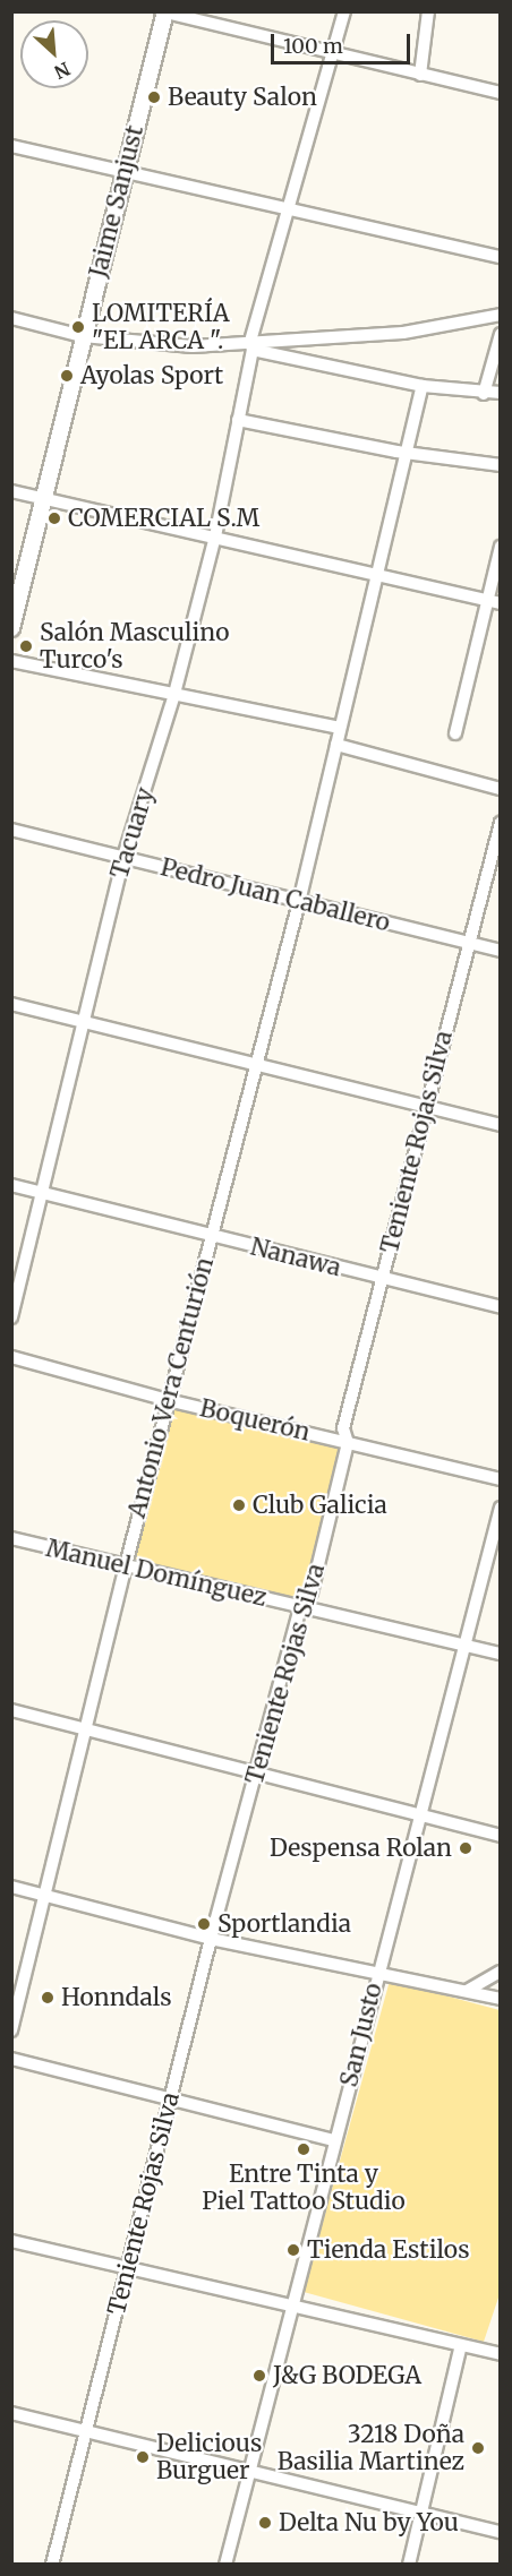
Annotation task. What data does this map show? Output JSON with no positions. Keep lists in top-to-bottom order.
{
  "streets": {
    "main road": ["Jaime Sanjust"],
    "street": [
      "Tacuary",
      "Pedro Juan Caballero",
      "Teniente Rojas Silva",
      "Nanawa",
      "Antonio Vera Centurión",
      "Boquerón",
      "Manuel Domínguez",
      "San Justo"
    ]
  },
  "crossings": [
    ["Tacuary", "Pedro Juan Caballero"],
    ["Tacuary", "Nanawa"],
    ["Pedro Juan Caballero", "Teniente Rojas Silva"],
    ["Pedro Juan Caballero", "Antonio Vera Centurión"],
    ["Teniente Rojas Silva", "Nanawa"],
    ["Teniente Rojas Silva", "Boquerón"],
    ["Teniente Rojas Silva", "Manuel Domínguez"],
    ["Nanawa", "Antonio Vera Centurión"],
    ["Antonio Vera Centurión", "Boquerón"],
    ["Antonio Vera Centurión", "Manuel Domínguez"],
    ["Manuel Domínguez", "San Justo"]
  ],
  "places": [
    "Beauty Salon",
    "LOMITERÍA \"EL ARCA \".",
    "Ayolas Sport",
    "COMERCIAL S.M",
    "Salón Masculino Turco's",
    "Club Galicia",
    "Despensa Rolan",
    "Sportlandia",
    "Honndals",
    "Entre Tinta y Piel Tattoo Studio",
    "Tienda Estilos",
    "J&G BODEGA",
    "3218 Doña Basilia Martinez",
    "Delicious Burguer",
    "Delta Nu by You"
  ],
  "scale_bar": "100 m",
  "north": "bottom right"
}
